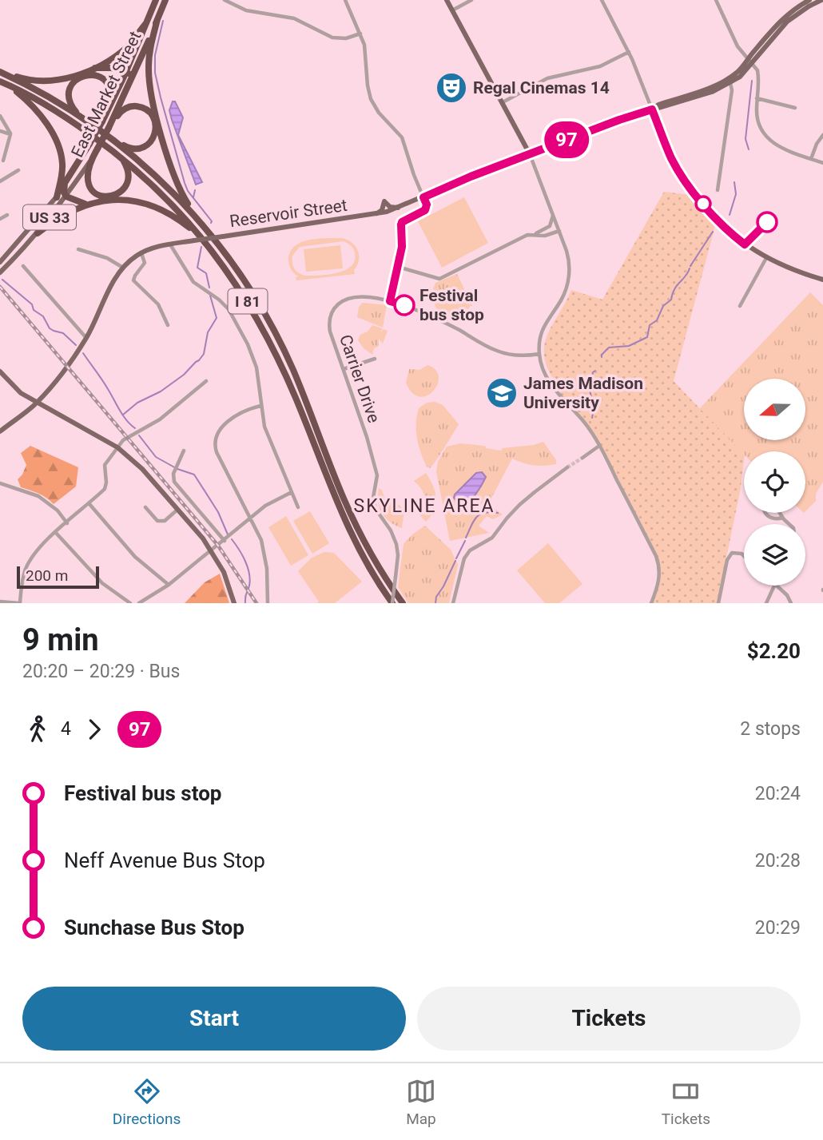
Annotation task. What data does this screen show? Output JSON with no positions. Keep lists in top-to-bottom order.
{
  "streets": {
    "highway": ["East Market Street", "US 33", "I 81"],
    "main road": ["Reservoir Street"],
    "street": ["Carrier Drive"]
  },
  "crossings": [
    ["Reservoir Street", "I 81"],
    ["I 81", "Carrier Drive"]
  ],
  "districts": ["SKYLINE AREA"],
  "places": {
    "theatre": ["Regal Cinemas 14"],
    "other": ["Festival bus stop"],
    "school or university": ["James Madison University"]
  },
  "lines": ["bus line 97"],
  "scale_bar": "200 m",
  "north": "left",
  "page": {
    "on_map": "97",
    "scale": "200 m",
    "heading": ["9 min", "20:20 – 20:29 · Bus", "$2.20"],
    "legs": ["4", "97", "2 stops"],
    "list": [
      {
        "name": "Festival bus stop",
        "value": "20:24"
      },
      {
        "name": "Neff Avenue Bus Stop",
        "value": "20:28"
      },
      {
        "name": "Sunchase Bus Stop",
        "value": "20:29"
      }
    ],
    "buttons": ["Start", "Tickets"],
    "tabs": ["Directions", "Map", "Tickets"]
  }
}
